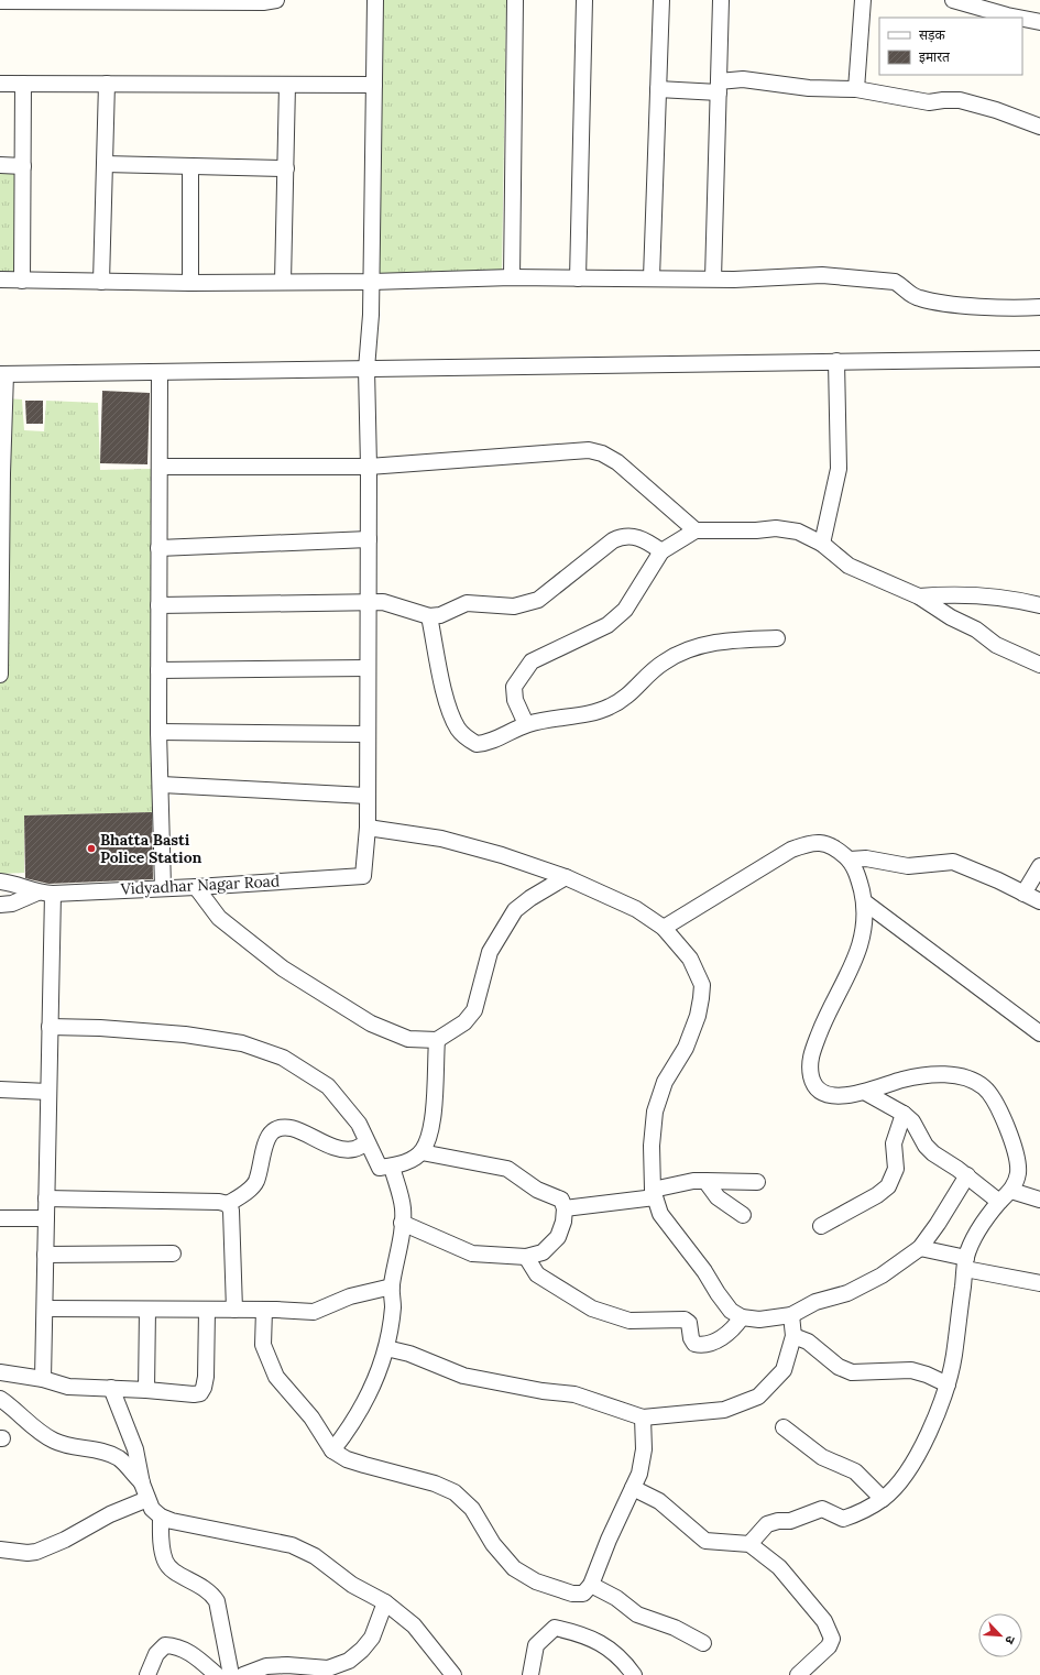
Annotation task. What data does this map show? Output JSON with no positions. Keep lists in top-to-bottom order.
{
  "streets": {
    "street": ["Vidyadhar Nagar Road"]
  },
  "places": ["Bhatta Basti Police Station"],
  "legend": ["सड़क", "इमारत"],
  "north": "bottom right"
}
